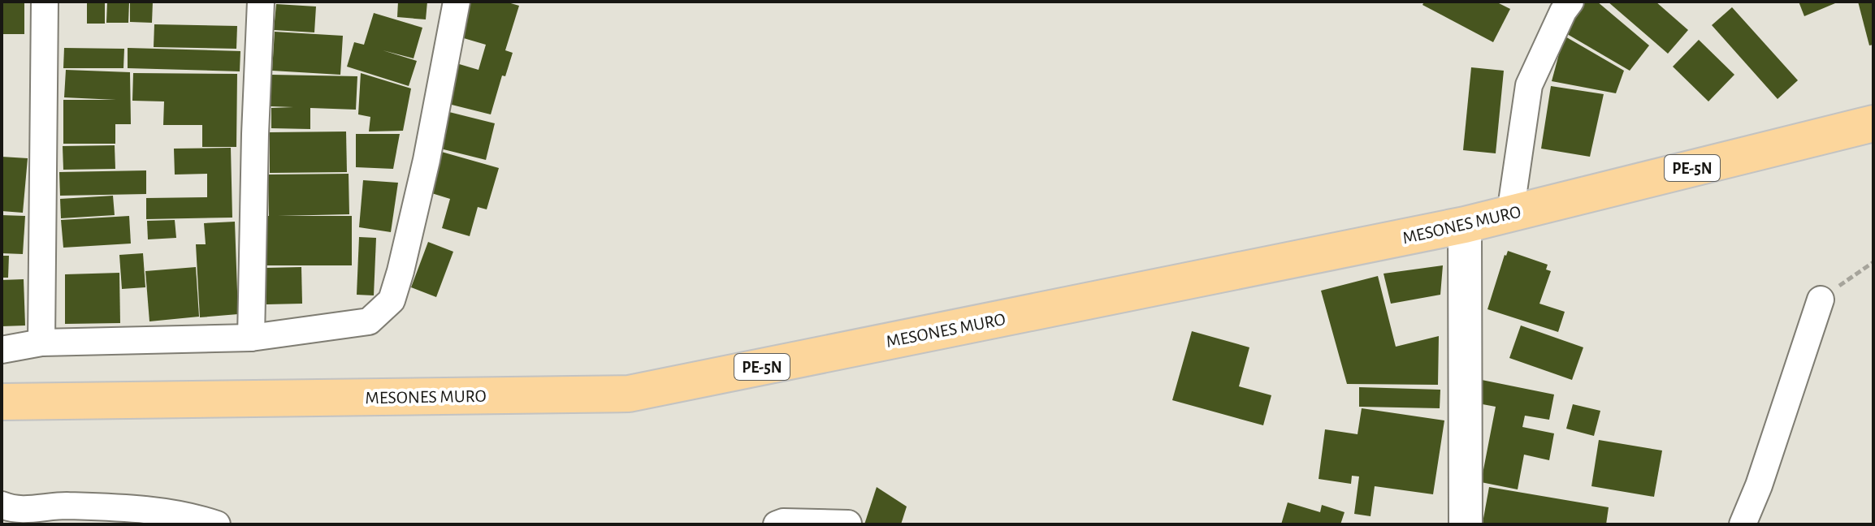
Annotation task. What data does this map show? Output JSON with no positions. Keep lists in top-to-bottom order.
{
  "streets": {
    "highway": ["PE-5N", "MESONES MURO"]
  }
}
